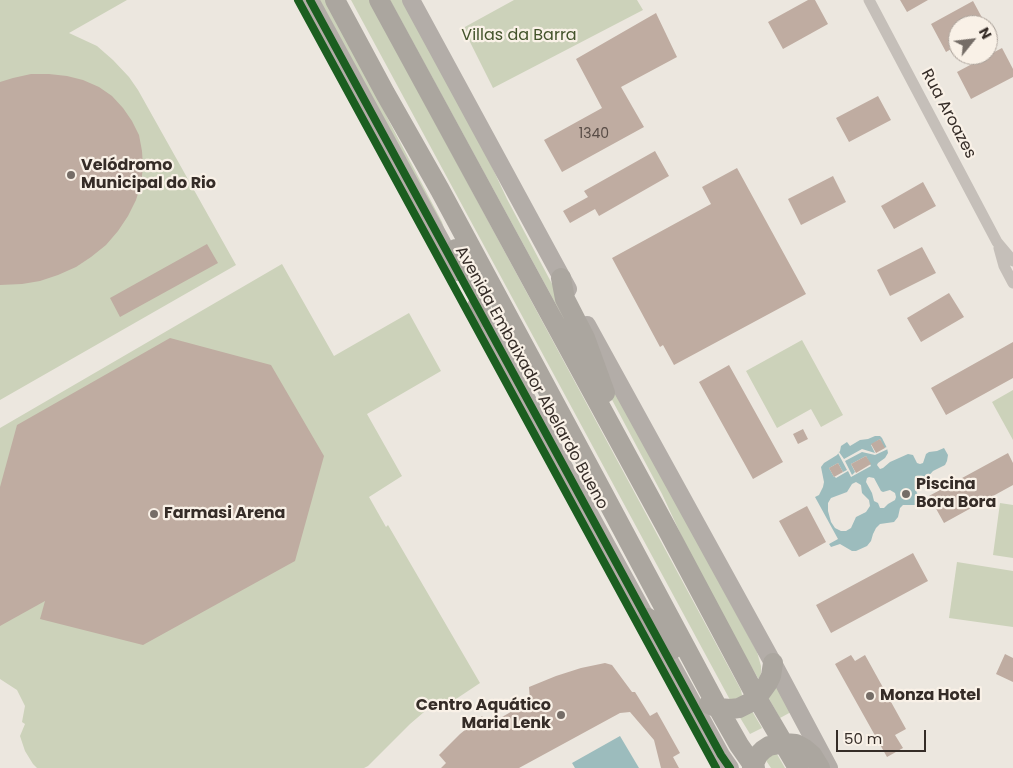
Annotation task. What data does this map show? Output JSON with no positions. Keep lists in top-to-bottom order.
{
  "streets": {
    "highway": ["Avenida Embaixador Abelardo Bueno"],
    "street": ["Rua Aroazes"]
  },
  "parks": ["Villas da Barra"],
  "places": [
    "Velódromo Municipal do Rio",
    "Piscina Bora Bora",
    "Farmasi Arena",
    "Monza Hotel",
    "Centro Aquático Maria Lenk"
  ],
  "house_numbers": ["1340"],
  "scale_bar": "50 m",
  "north": "top right"
}
